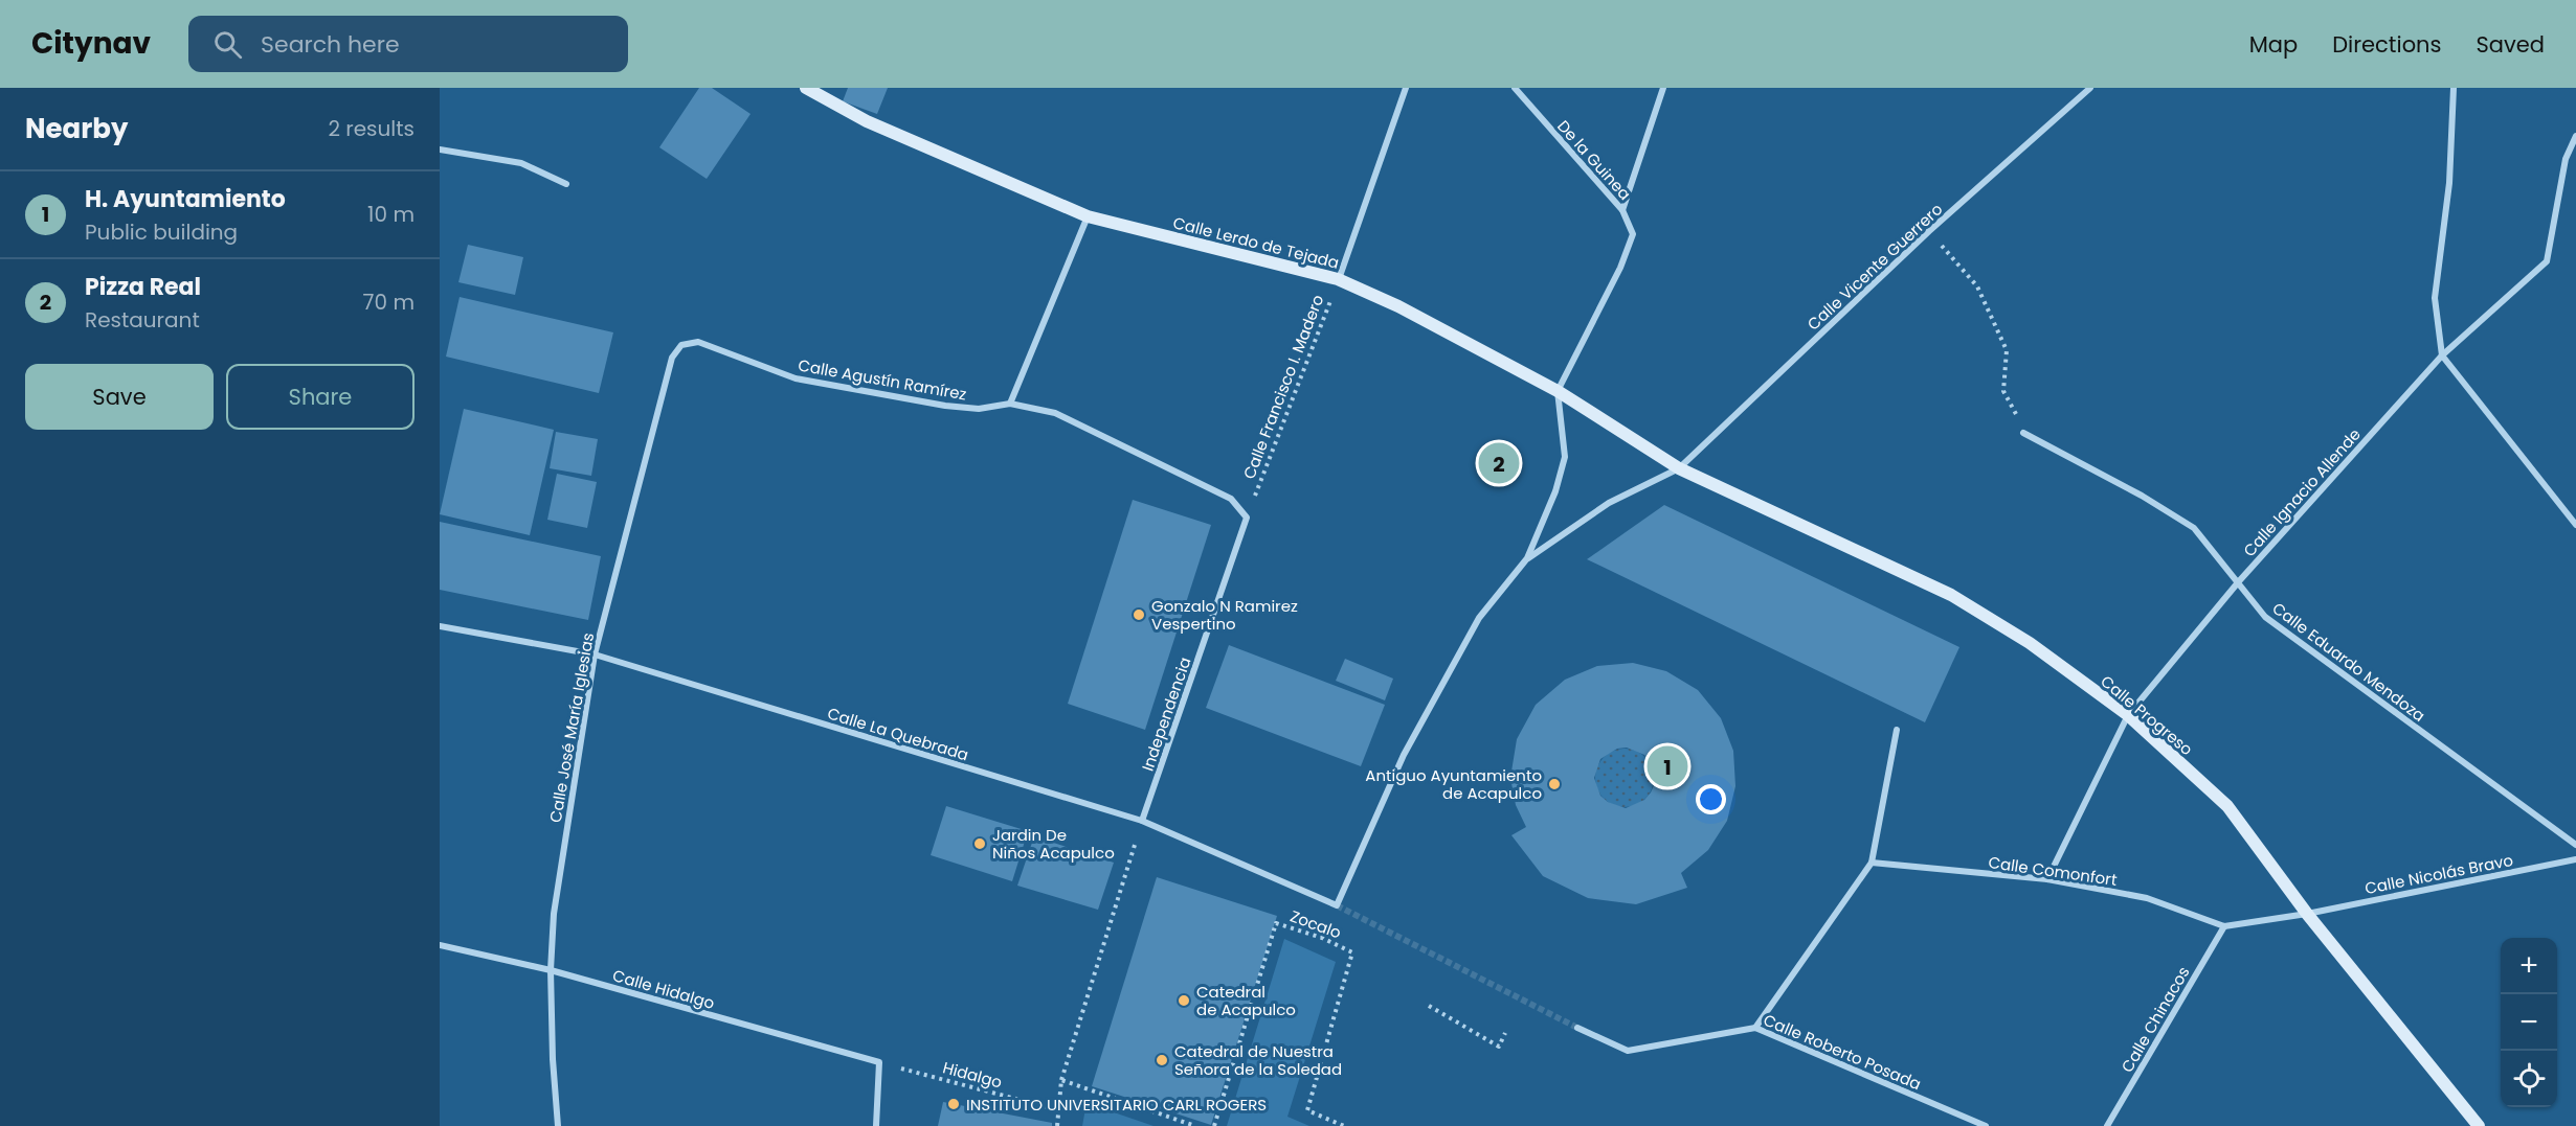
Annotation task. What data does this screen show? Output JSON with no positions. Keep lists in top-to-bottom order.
{
  "streets": {
    "street": [
      "De la Guinea",
      "Calle Lerdo de Tejada",
      "Calle Vicente Guerrero",
      "Calle Agustín Ramírez",
      "Calle Francisco I. Madero",
      "Calle Ignacio Allende",
      "Calle Eduardo Mendoza",
      "Independencia",
      "Calle Progreso",
      "Calle José María Iglesias",
      "Calle La Quebrada",
      "Calle Comonfort",
      "Calle Nicolás Bravo",
      "Calle Hidalgo",
      "Calle Chinacos",
      "Calle Roberto Posada"
    ],
    "path": ["Zocalo", "Hidalgo"]
  },
  "crossings": [
    ["De la Guinea", "Calle Lerdo de Tejada"],
    ["Calle Lerdo de Tejada", "Calle Vicente Guerrero"],
    ["Calle Lerdo de Tejada", "Calle Francisco I. Madero"],
    ["Calle Lerdo de Tejada", "Calle Progreso"],
    ["Calle Vicente Guerrero", "Calle Progreso"],
    ["Calle Vicente Guerrero", "Calle La Quebrada"],
    ["Calle Agustín Ramírez", "Calle José María Iglesias"],
    ["Calle Francisco I. Madero", "Independencia"],
    ["Calle Ignacio Allende", "Calle Eduardo Mendoza"],
    ["Calle Ignacio Allende", "Calle Progreso"],
    ["Calle Ignacio Allende", "Calle Comonfort"],
    ["Independencia", "Calle La Quebrada"],
    ["Calle Progreso", "Calle Nicolás Bravo"],
    ["Calle José María Iglesias", "Calle La Quebrada"],
    ["Calle José María Iglesias", "Calle Hidalgo"],
    ["Calle Comonfort", "Calle Nicolás Bravo"],
    ["Calle Comonfort", "Calle Chinacos"],
    ["Calle Nicolás Bravo", "Calle Chinacos"],
    ["Calle Hidalgo", "Hidalgo"]
  ],
  "places": [
    "Gonzalo N Ramirez Vespertino",
    "Antiguo Ayuntamiento de Acapulco",
    "Jardin De Niños Acapulco",
    "Catedral de Acapulco",
    "Catedral de Nuestra Señora de la Soledad",
    "INSTITUTO UNIVERSITARIO CARL ROGERS"
  ],
  "page": {
    "header": "Citynav",
    "search": "Search here",
    "nav": ["Map", "Directions", "Saved"],
    "heading": ["Nearby", "2 results"],
    "list": [
      {
        "mark": "1",
        "name": "H. Ayuntamiento",
        "note": "Public building",
        "value": "10 m"
      },
      {
        "mark": "2",
        "name": "Pizza Real",
        "note": "Restaurant",
        "value": "70 m"
      }
    ],
    "buttons": ["Save", "Share"],
    "pins": ["2", "1"],
    "map_buttons": ["+", "−"]
  }
}
